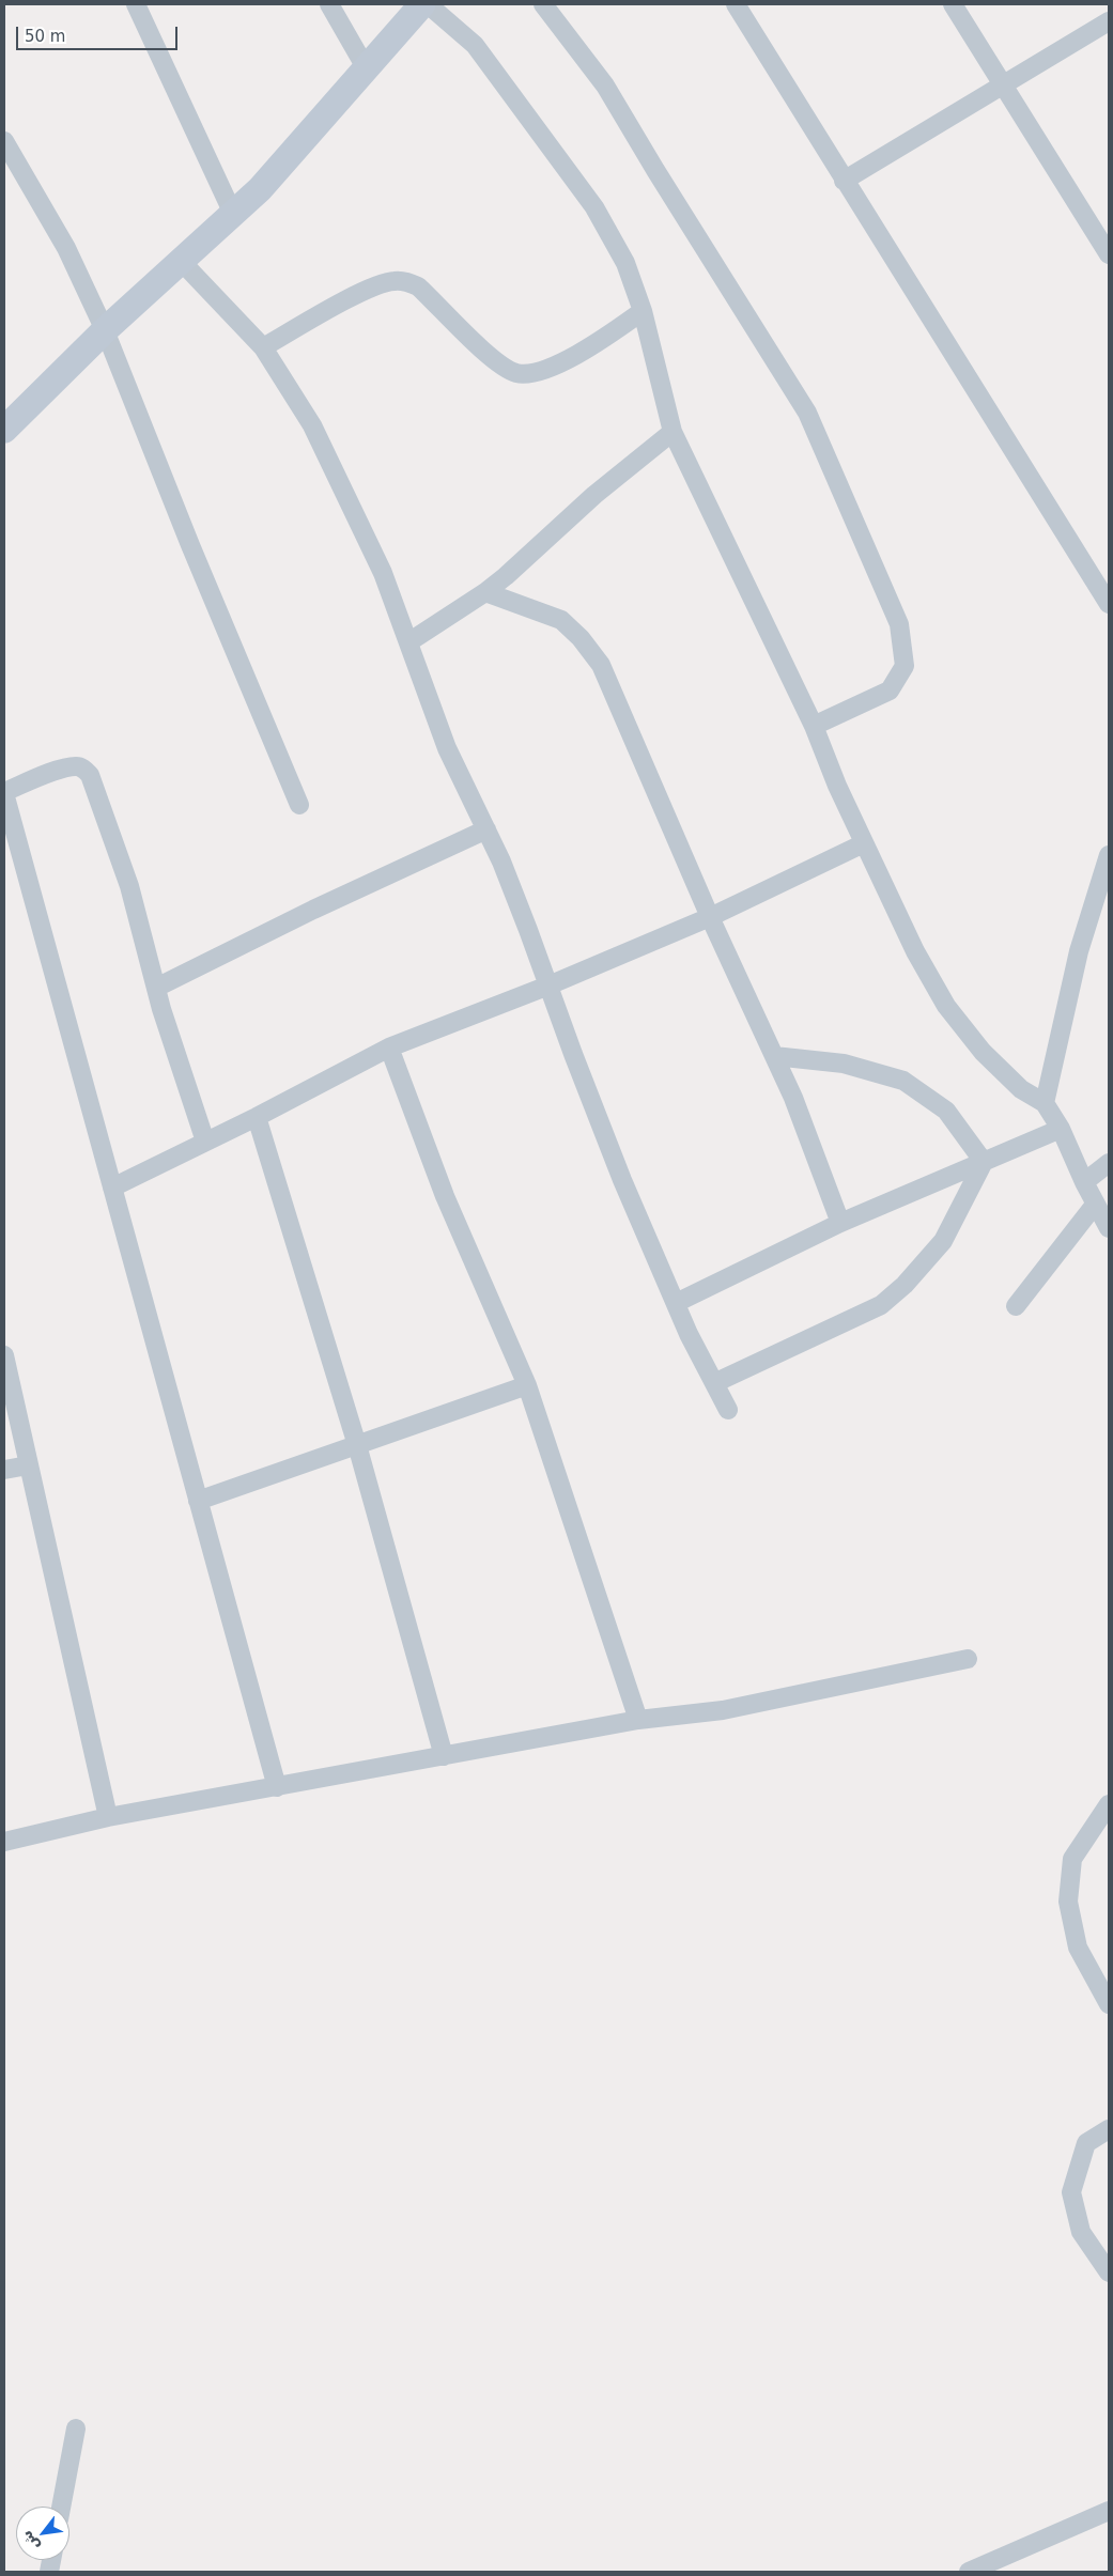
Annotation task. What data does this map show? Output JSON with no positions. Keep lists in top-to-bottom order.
{
  "scale_bar": "50 m",
  "north": "bottom left"
}
